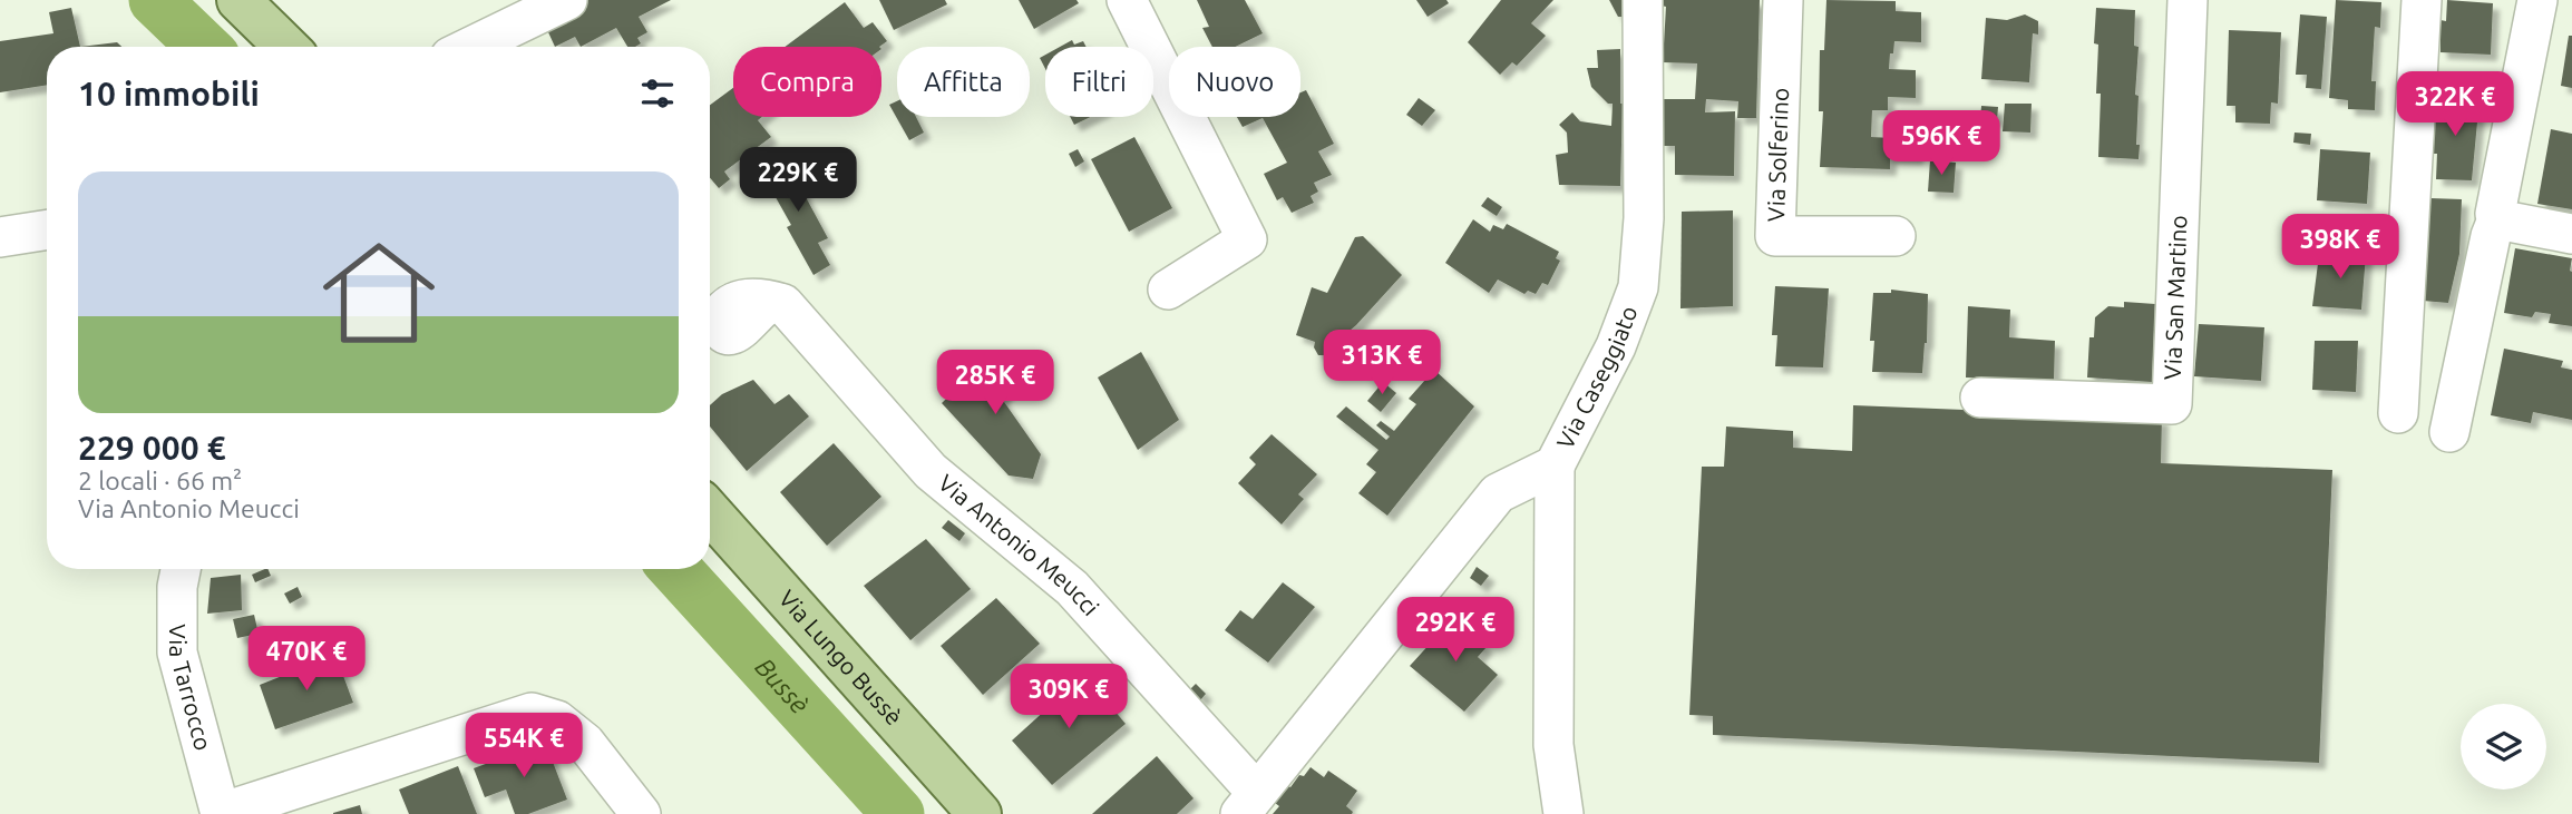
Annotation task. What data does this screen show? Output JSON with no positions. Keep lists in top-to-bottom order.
{
  "streets": {
    "main road": ["Via Lungo Bussè"],
    "street": [
      "Via Solferino",
      "Via San Martino",
      "Via Caseggiato",
      "Via Antonio Meucci",
      "Via Tarrocco"
    ]
  },
  "crossings": [
    ["Via Caseggiato", "Via Antonio Meucci"]
  ],
  "water": ["Bussè"],
  "page": {
    "chip": [
      "Compra",
      "Affitta",
      "Filtri",
      "Nuovo"
    ],
    "heading": "10 immobili",
    "price": [
      "322K €",
      "596K €",
      "229K €",
      "398K €",
      "313K €",
      "285K €",
      "292K €",
      "470K €",
      "309K €",
      "554K €"
    ],
    "list": [
      {
        "name": "229 000 €",
        "note": "2 locali · 66 m² · Via Antonio Meucci"
      }
    ]
  }
}
